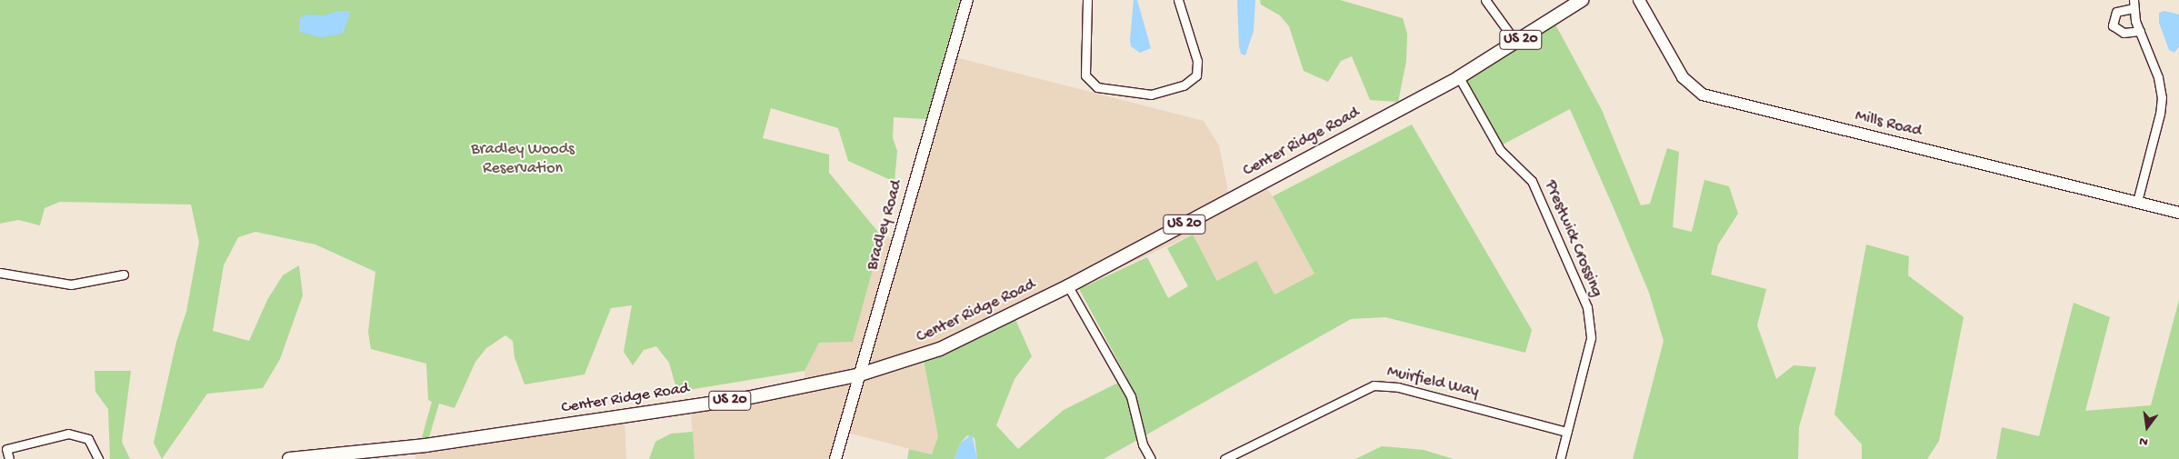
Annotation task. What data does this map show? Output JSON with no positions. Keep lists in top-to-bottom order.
{
  "streets": {
    "main road": ["US 20", "Center Ridge Road"],
    "street": [
      "Mills Road",
      "Bradley Road",
      "Prestwick Crossing",
      "Muirfield Way"
    ]
  },
  "crossings": [
    ["Center Ridge Road", "Bradley Road"],
    ["Center Ridge Road", "Prestwick Crossing"],
    ["Prestwick Crossing", "Muirfield Way"]
  ],
  "parks": ["Bradley Woods Reservation"],
  "north": "bottom"
}
